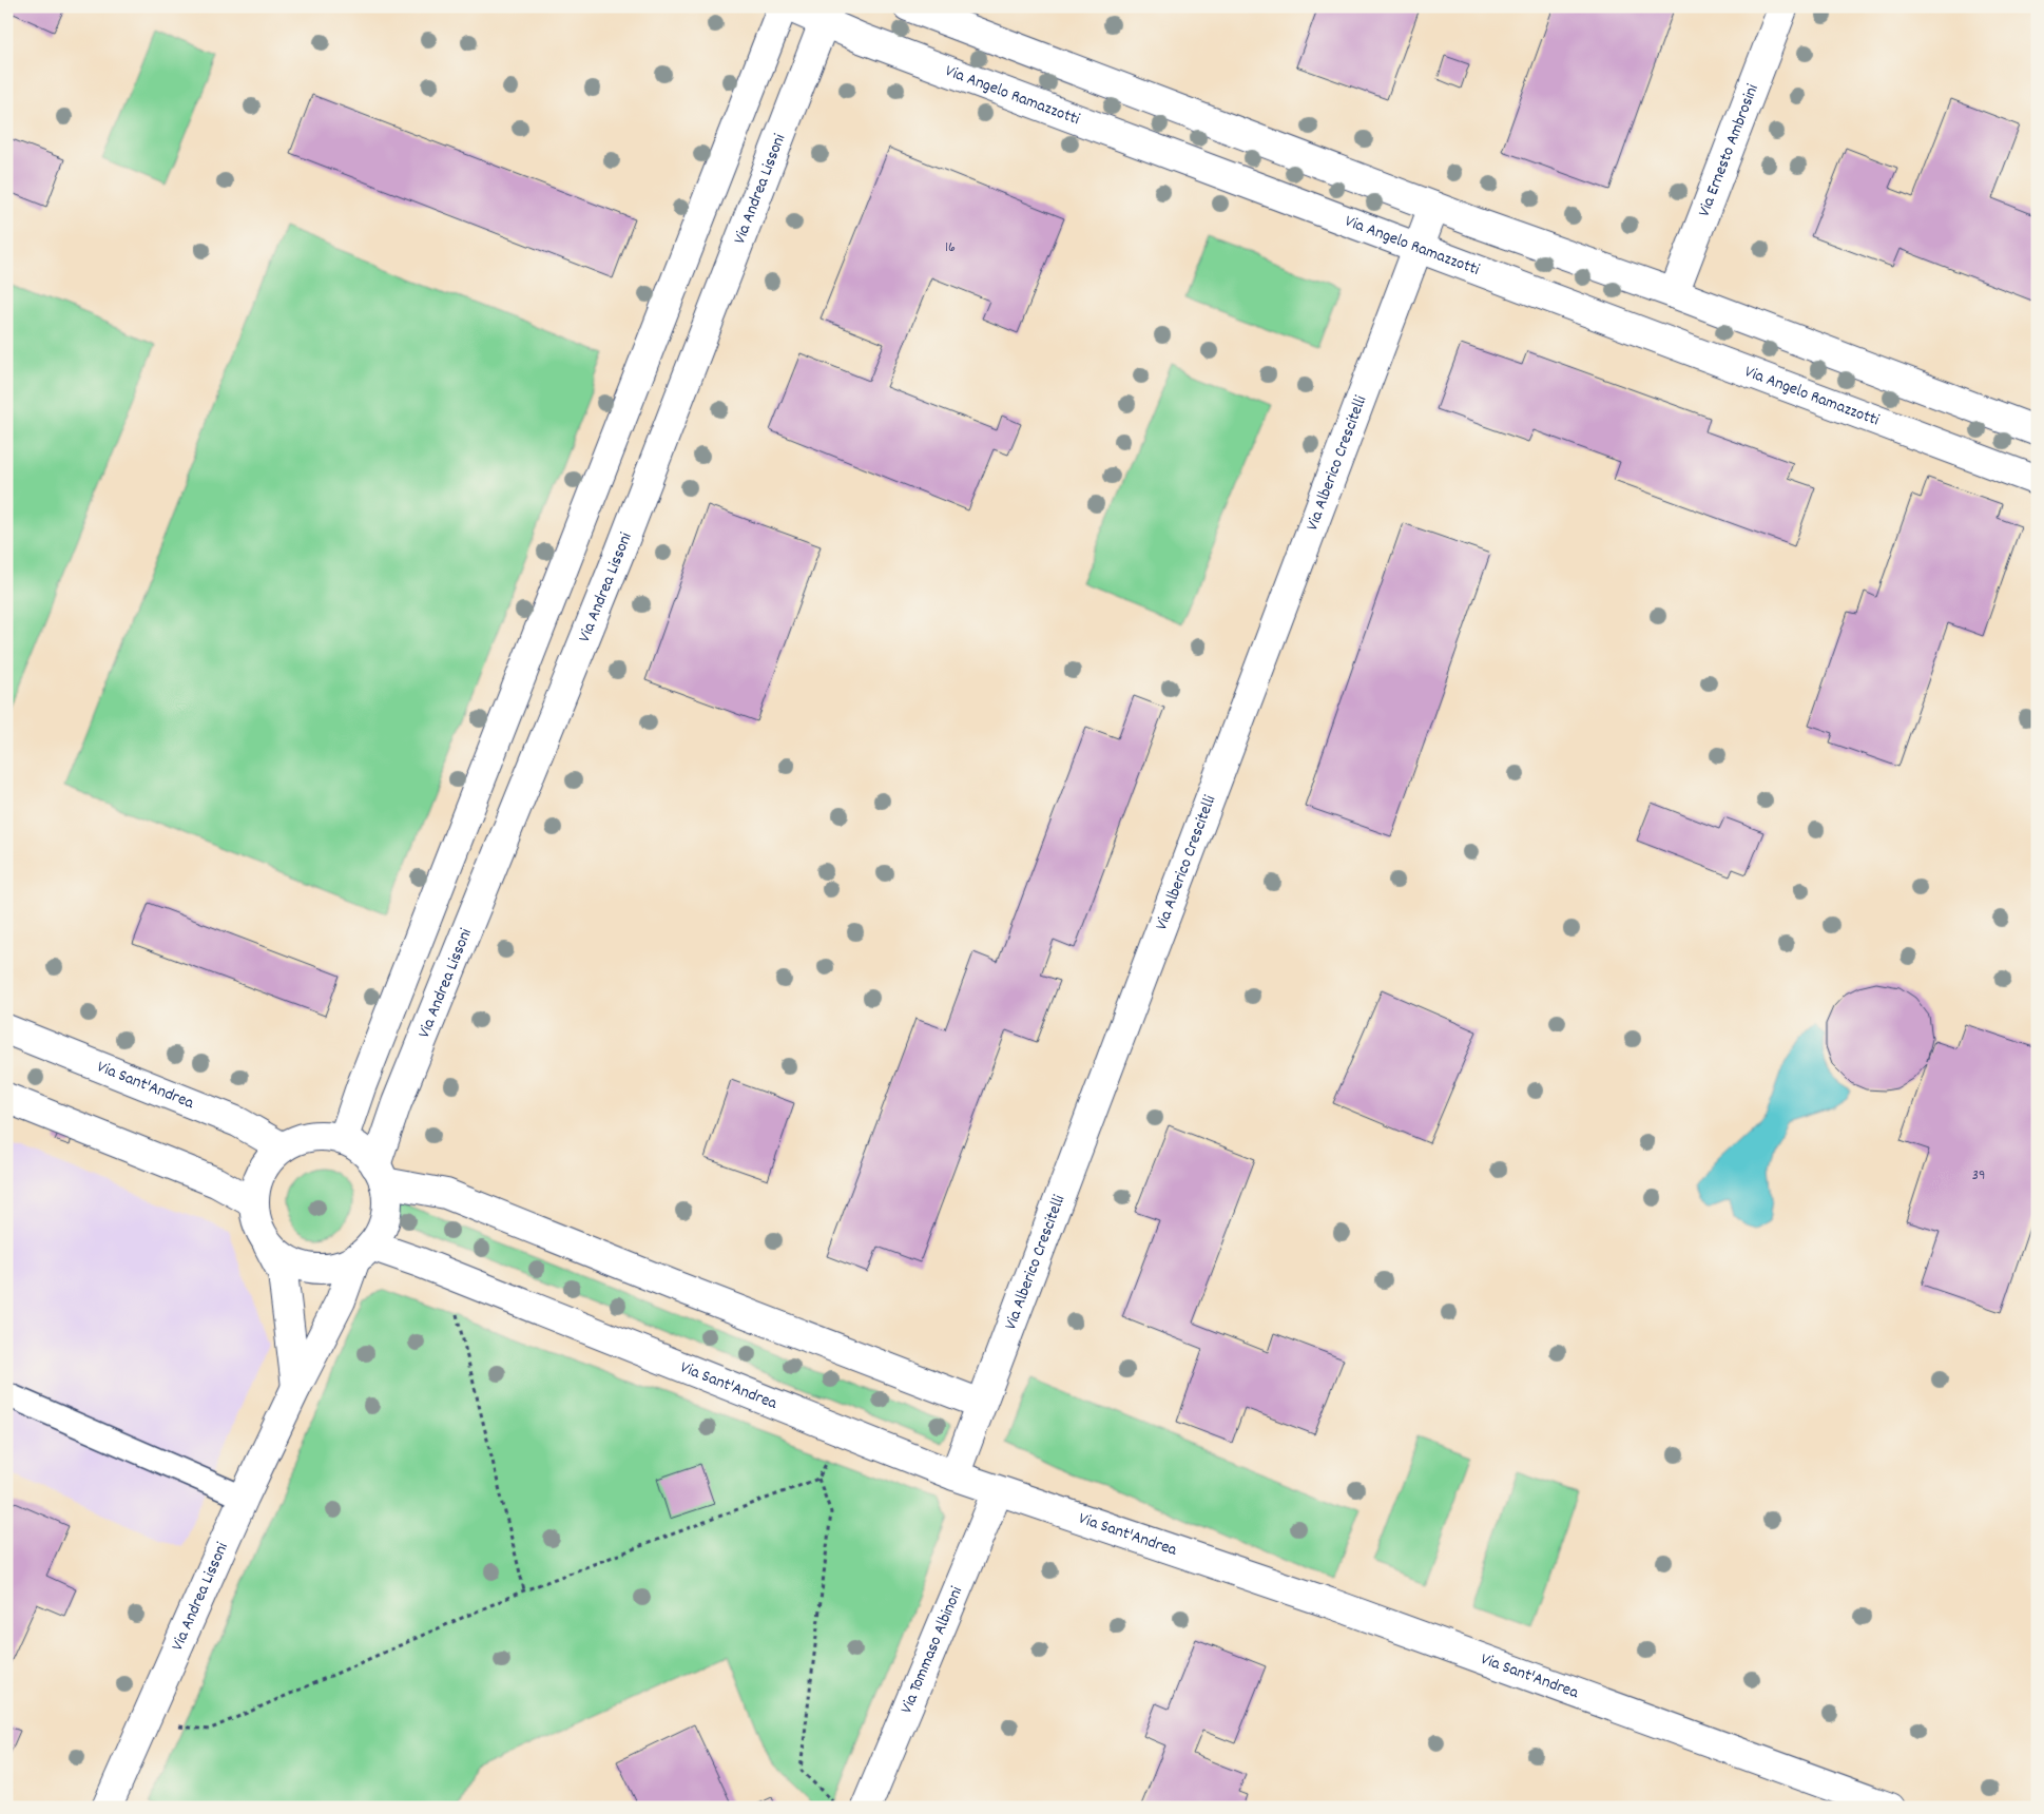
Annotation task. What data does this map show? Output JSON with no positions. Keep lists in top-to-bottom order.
{
  "streets": {
    "street": [
      "Via Angelo Ramazzotti",
      "Via Ernesto Ambrosini",
      "Via Andrea Lissoni",
      "Via Alberico Crescitelli",
      "Via Sant'Andrea",
      "Via Tommaso Albinoni"
    ]
  },
  "crossings": [
    ["Via Angelo Ramazzotti", "Via Andrea Lissoni"],
    ["Via Angelo Ramazzotti", "Via Alberico Crescitelli"],
    ["Via Andrea Lissoni", "Via Sant'Andrea"],
    ["Via Alberico Crescitelli", "Via Sant'Andrea"],
    ["Via Sant'Andrea", "Via Tommaso Albinoni"]
  ],
  "house_numbers": ["16", "39"]
}
